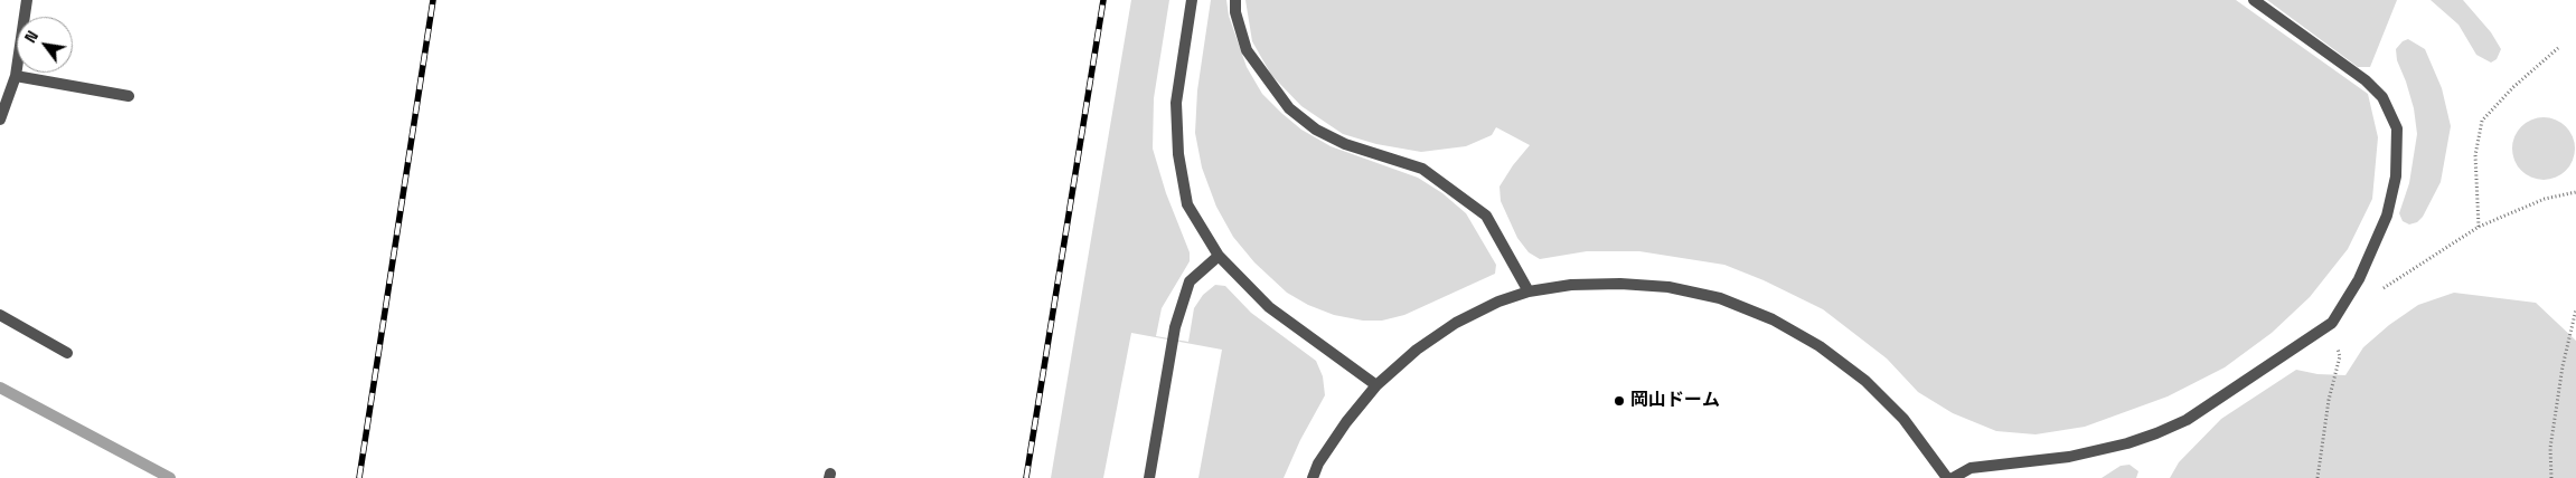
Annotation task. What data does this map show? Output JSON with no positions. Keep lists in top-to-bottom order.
{
  "places": ["岡山ドーム"],
  "north": "top left"
}
